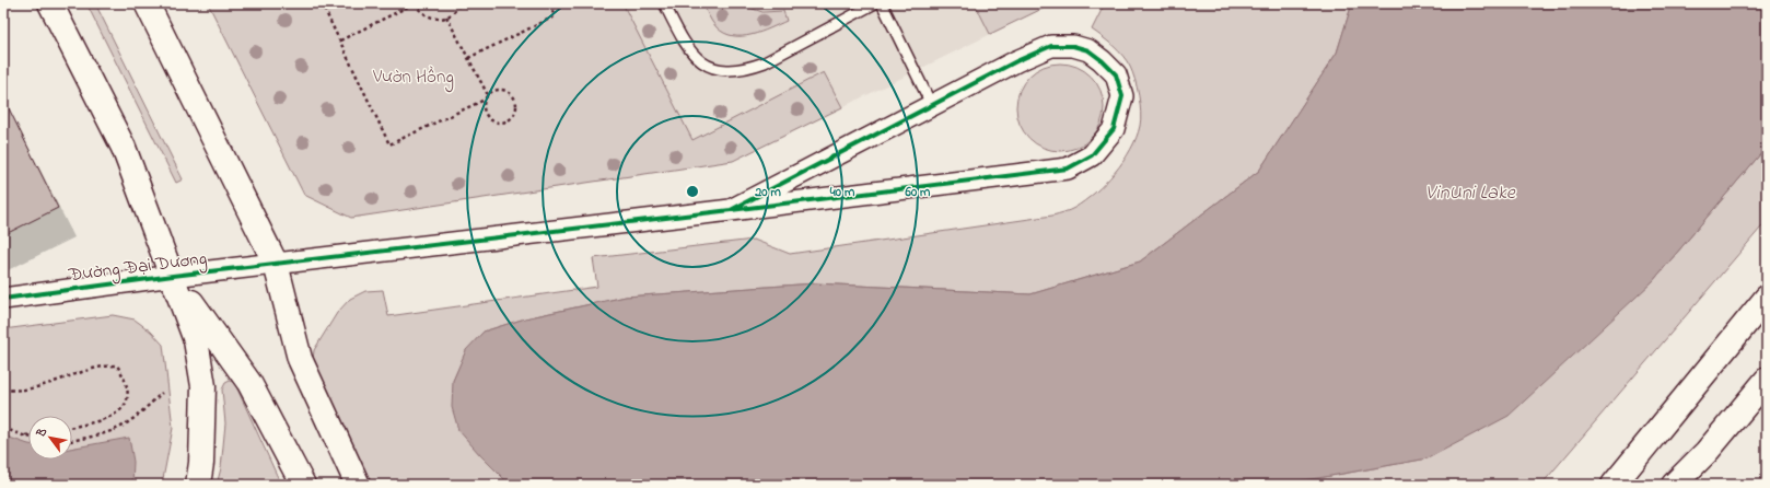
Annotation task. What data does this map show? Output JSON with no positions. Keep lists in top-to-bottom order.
{
  "streets": {
    "street": ["Đường Đại Dương"]
  },
  "water": ["VinUni Lake"],
  "parks": ["Vườn Hồng"],
  "north": "top left",
  "rings": ["20 m", "40 m", "60 m"]
}
